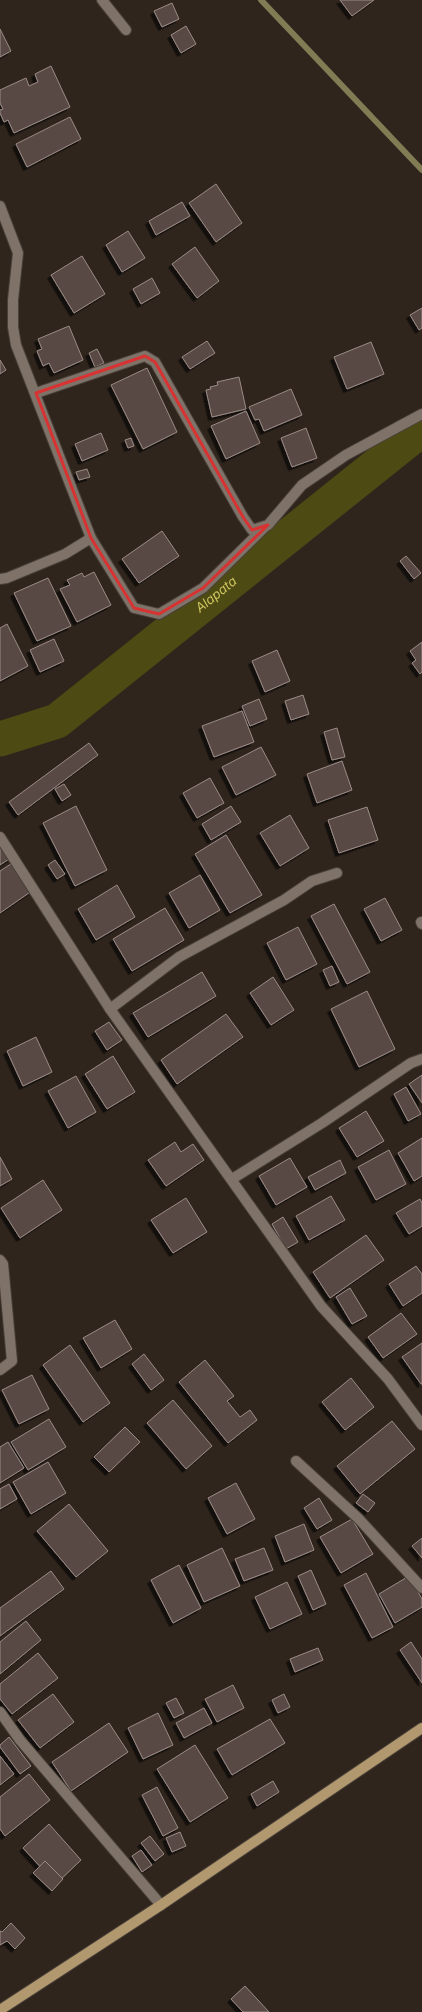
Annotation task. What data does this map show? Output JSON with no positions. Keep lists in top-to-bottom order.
{
  "water": ["Alapata"]
}
